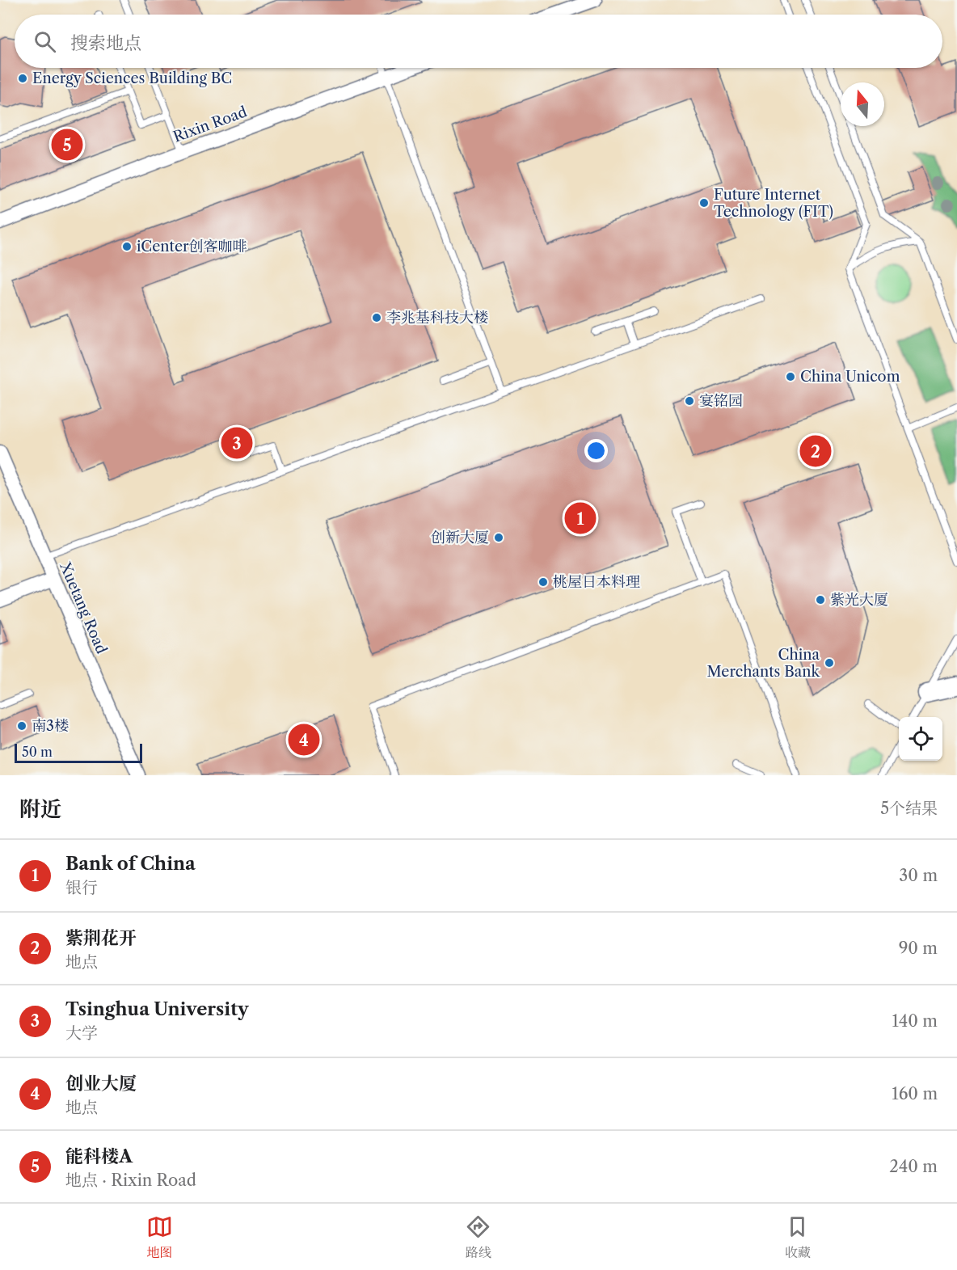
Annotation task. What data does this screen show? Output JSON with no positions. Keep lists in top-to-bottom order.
{
  "streets": {
    "street": ["Rixin Road", "Xuetang Road"]
  },
  "places": [
    "Energy Sciences Building BC",
    "Future Internet Technology (FIT)",
    "iCenter创客咖啡",
    "李兆基科技大楼",
    "China Unicom",
    "宴铭园",
    "创新大厦",
    "桃屋日本料理",
    "紫光大厦",
    "China Merchants Bank",
    "南3楼"
  ],
  "scale_bar": "50 m",
  "north": "top",
  "page": {
    "search": "搜索地点",
    "pins": [
      "5",
      "3",
      "2",
      "1",
      "4"
    ],
    "scale": "50 m",
    "heading": ["附近", "5个结果"],
    "list": [
      {
        "mark": "1",
        "name": "Bank of China",
        "note": "银行",
        "value": "30 m"
      },
      {
        "mark": "2",
        "name": "紫荆花开",
        "note": "地点",
        "value": "90 m"
      },
      {
        "mark": "3",
        "name": "Tsinghua University",
        "note": "大学",
        "value": "140 m"
      },
      {
        "mark": "4",
        "name": "创业大厦",
        "note": "地点",
        "value": "160 m"
      },
      {
        "mark": "5",
        "name": "能科楼A",
        "note": "地点 · Rixin Road",
        "value": "240 m"
      }
    ],
    "nav": ["地图", "路线", "收藏"]
  }
}
